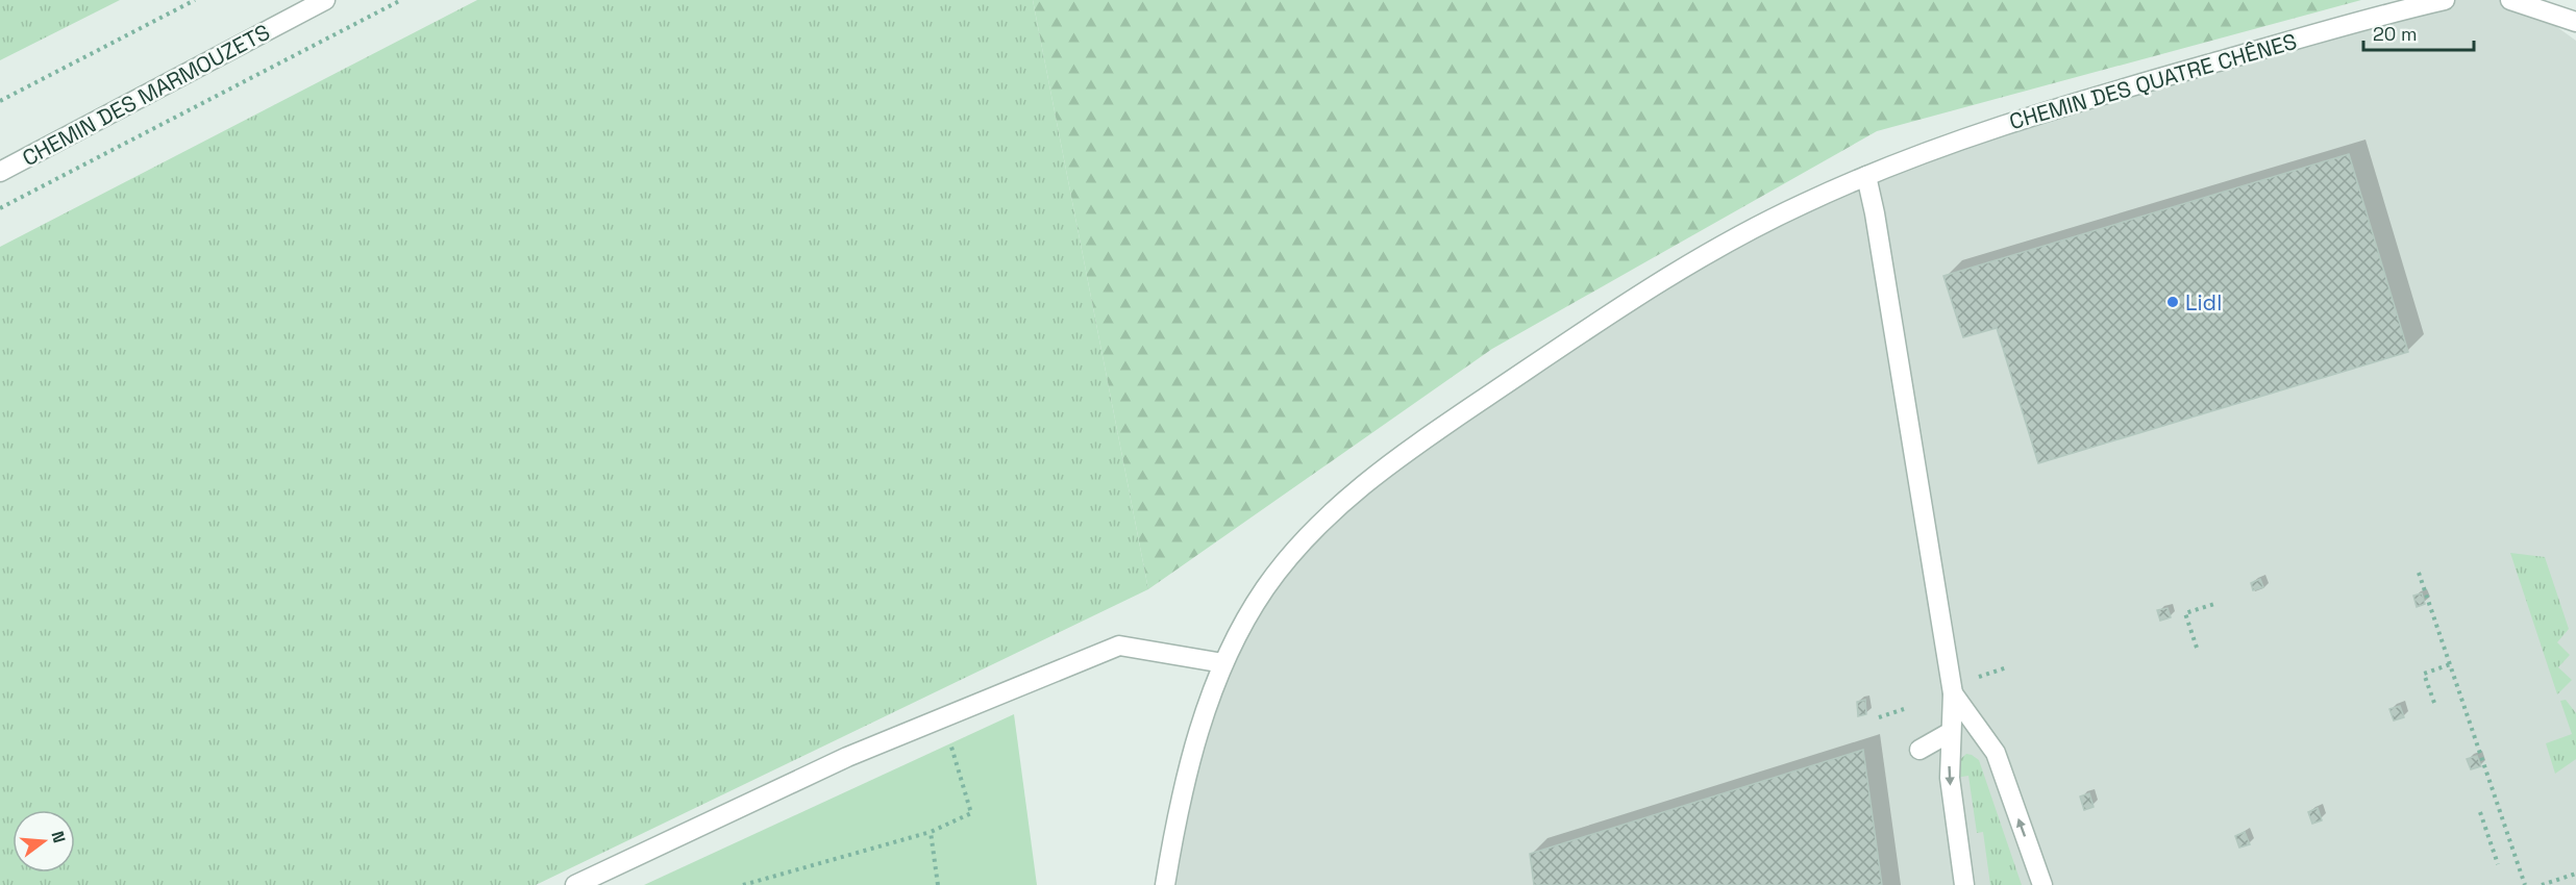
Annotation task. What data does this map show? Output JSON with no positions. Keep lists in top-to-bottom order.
{
  "streets": {
    "street": ["CHEMIN DES QUATRE CHÊNES", "CHEMIN DES MARMOUZETS"]
  },
  "places": ["Lidl"],
  "scale_bar": "20 m",
  "north": "right"
}
